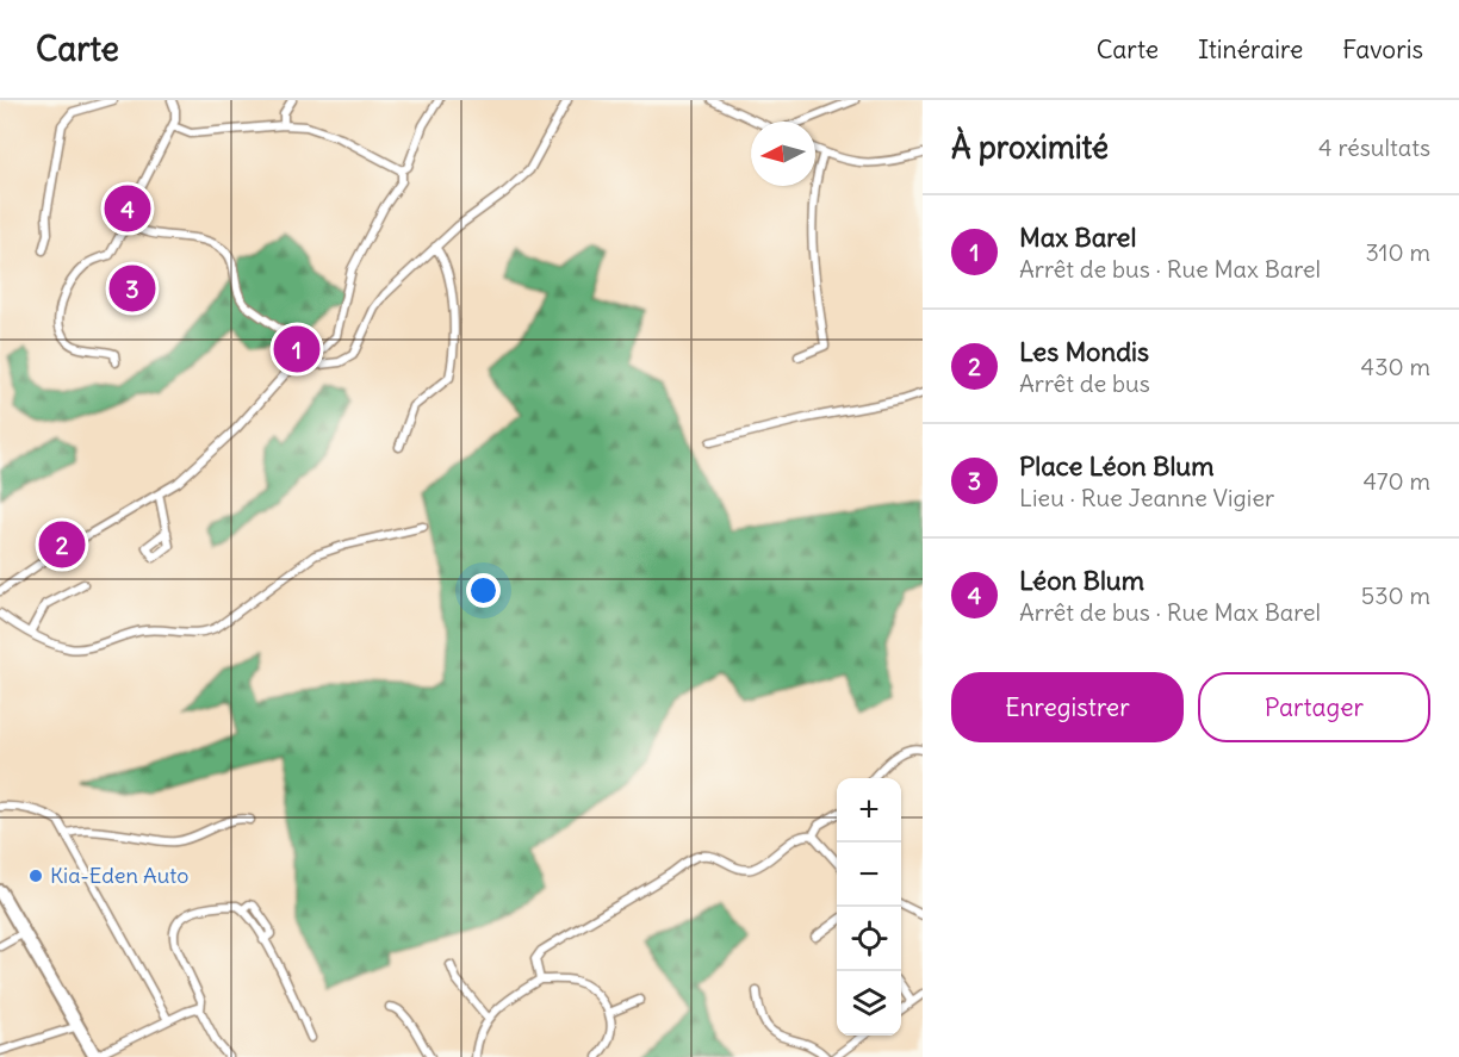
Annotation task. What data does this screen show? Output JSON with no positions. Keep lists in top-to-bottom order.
{
  "places": ["Kia-Eden Auto"],
  "north": "left",
  "page": {
    "header": "Carte",
    "nav": ["Carte", "Itinéraire", "Favoris"],
    "heading": ["À proximité", "4 résultats"],
    "pins": [
      "4",
      "3",
      "1",
      "2"
    ],
    "list": [
      {
        "mark": "1",
        "name": "Max Barel",
        "note": "Arrêt de bus · Rue Max Barel",
        "value": "310 m"
      },
      {
        "mark": "2",
        "name": "Les Mondis",
        "note": "Arrêt de bus",
        "value": "430 m"
      },
      {
        "mark": "3",
        "name": "Place Léon Blum",
        "note": "Lieu · Rue Jeanne Vigier",
        "value": "470 m"
      },
      {
        "mark": "4",
        "name": "Léon Blum",
        "note": "Arrêt de bus · Rue Max Barel",
        "value": "530 m"
      }
    ],
    "buttons": ["Enregistrer", "Partager"],
    "map_buttons": ["+", "−"]
  }
}
